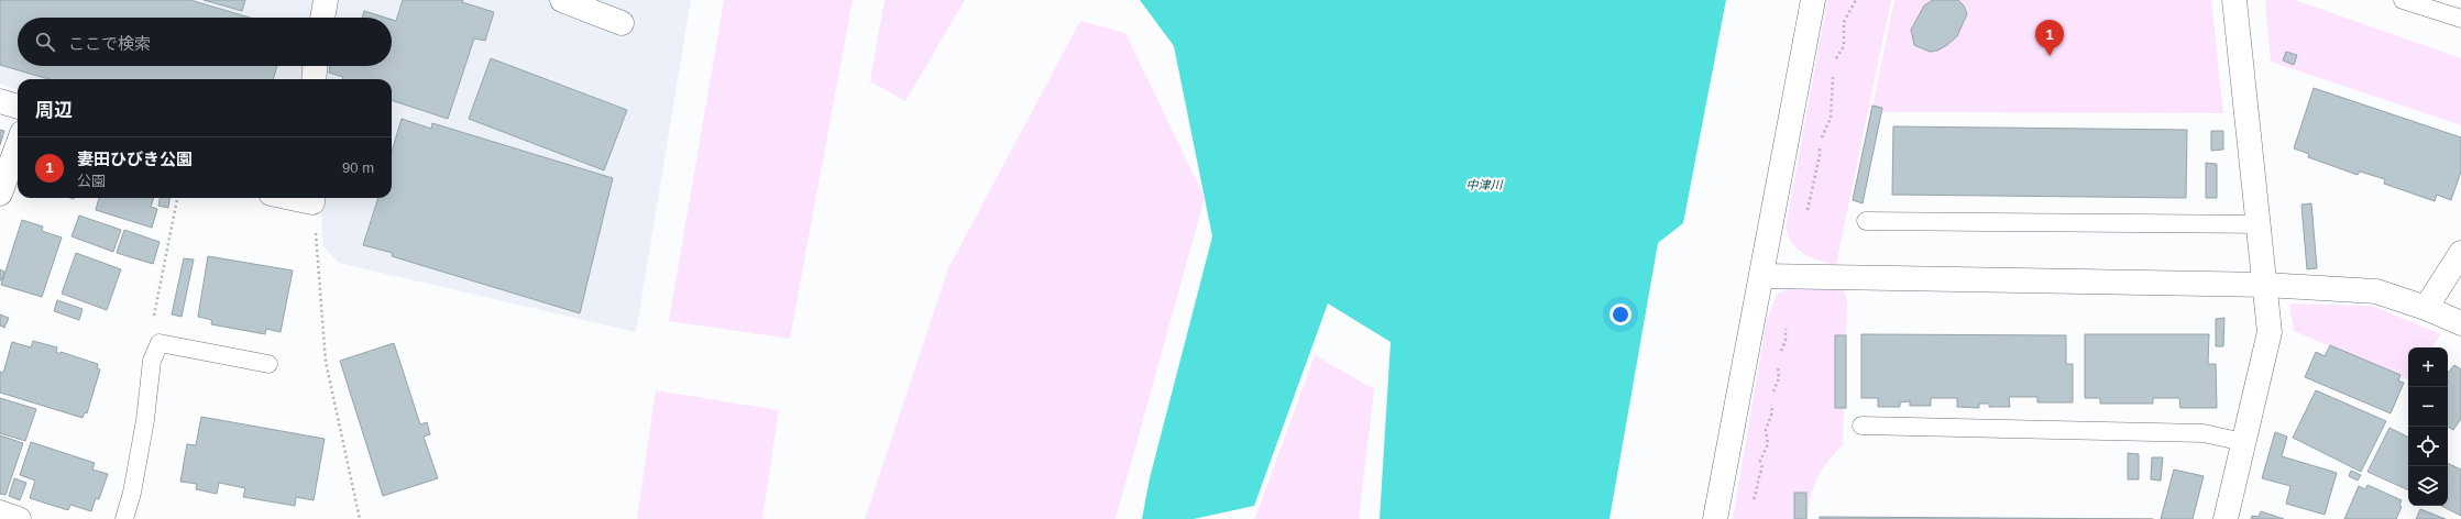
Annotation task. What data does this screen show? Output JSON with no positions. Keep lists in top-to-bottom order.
{
  "water": ["中津川"],
  "page": {
    "search": "ここで検索",
    "pins": "1",
    "heading": "周辺",
    "list": [
      {
        "mark": "1",
        "name": "妻田ひびき公園",
        "note": "公園",
        "value": "90 m"
      }
    ],
    "map_buttons": ["+", "−"]
  }
}
